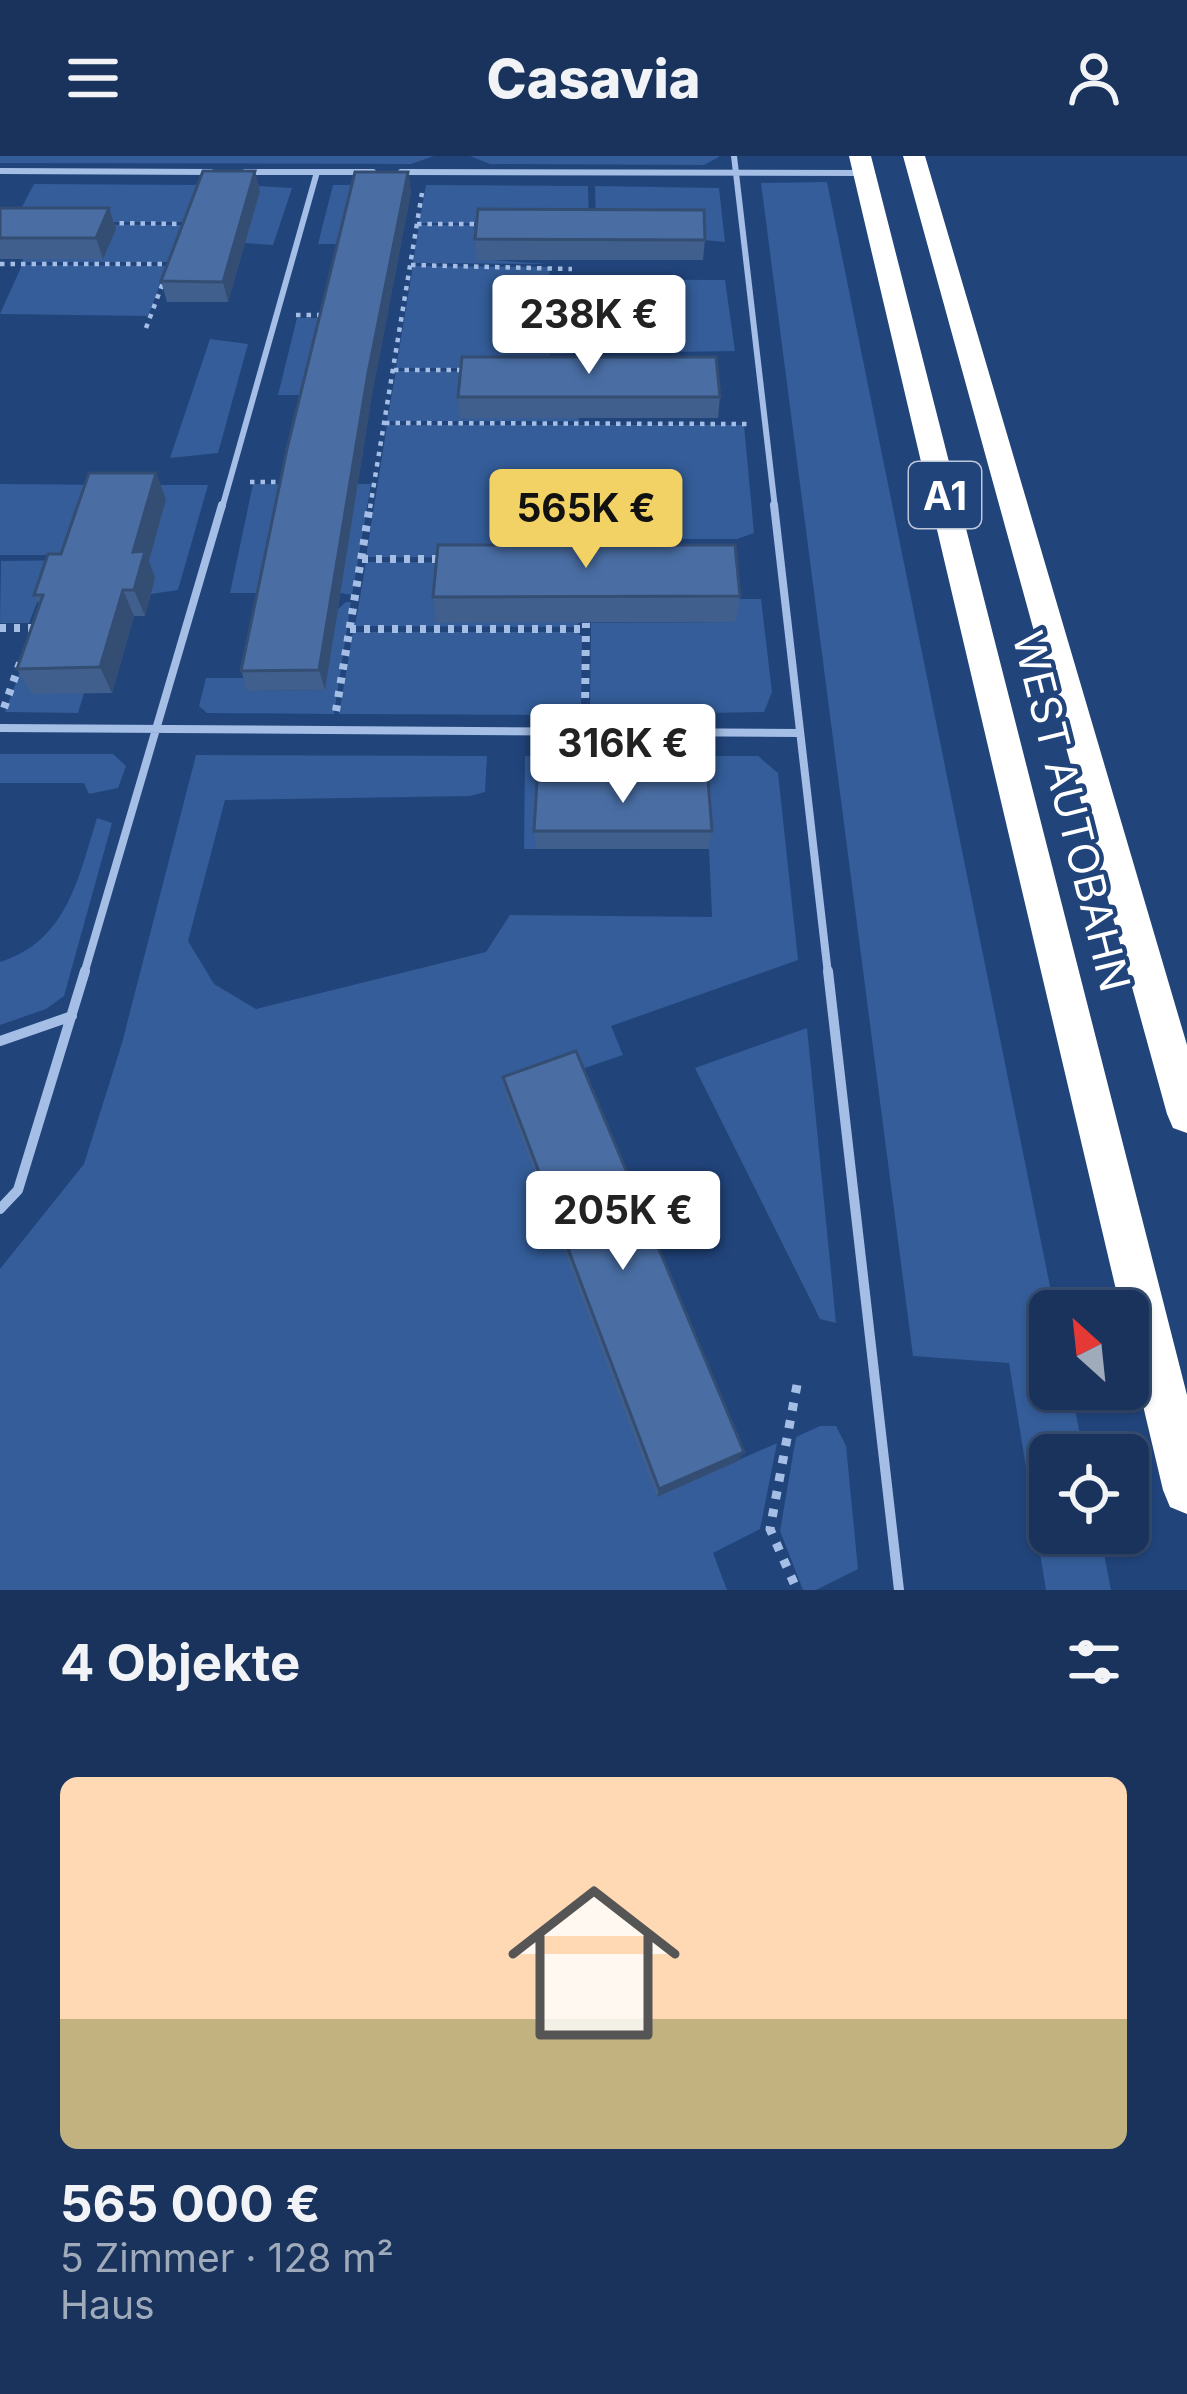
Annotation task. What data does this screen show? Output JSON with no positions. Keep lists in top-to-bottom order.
{
  "streets": {
    "highway": ["A1", "WEST AUTOBAHN"]
  },
  "north": "top left",
  "page": {
    "header": "Casavia",
    "price": [
      "238K €",
      "565K €",
      "316K €",
      "205K €"
    ],
    "heading": "4 Objekte",
    "list": [
      {
        "name": "565 000 €",
        "note": "5 Zimmer · 128 m² · Haus"
      }
    ]
  }
}
